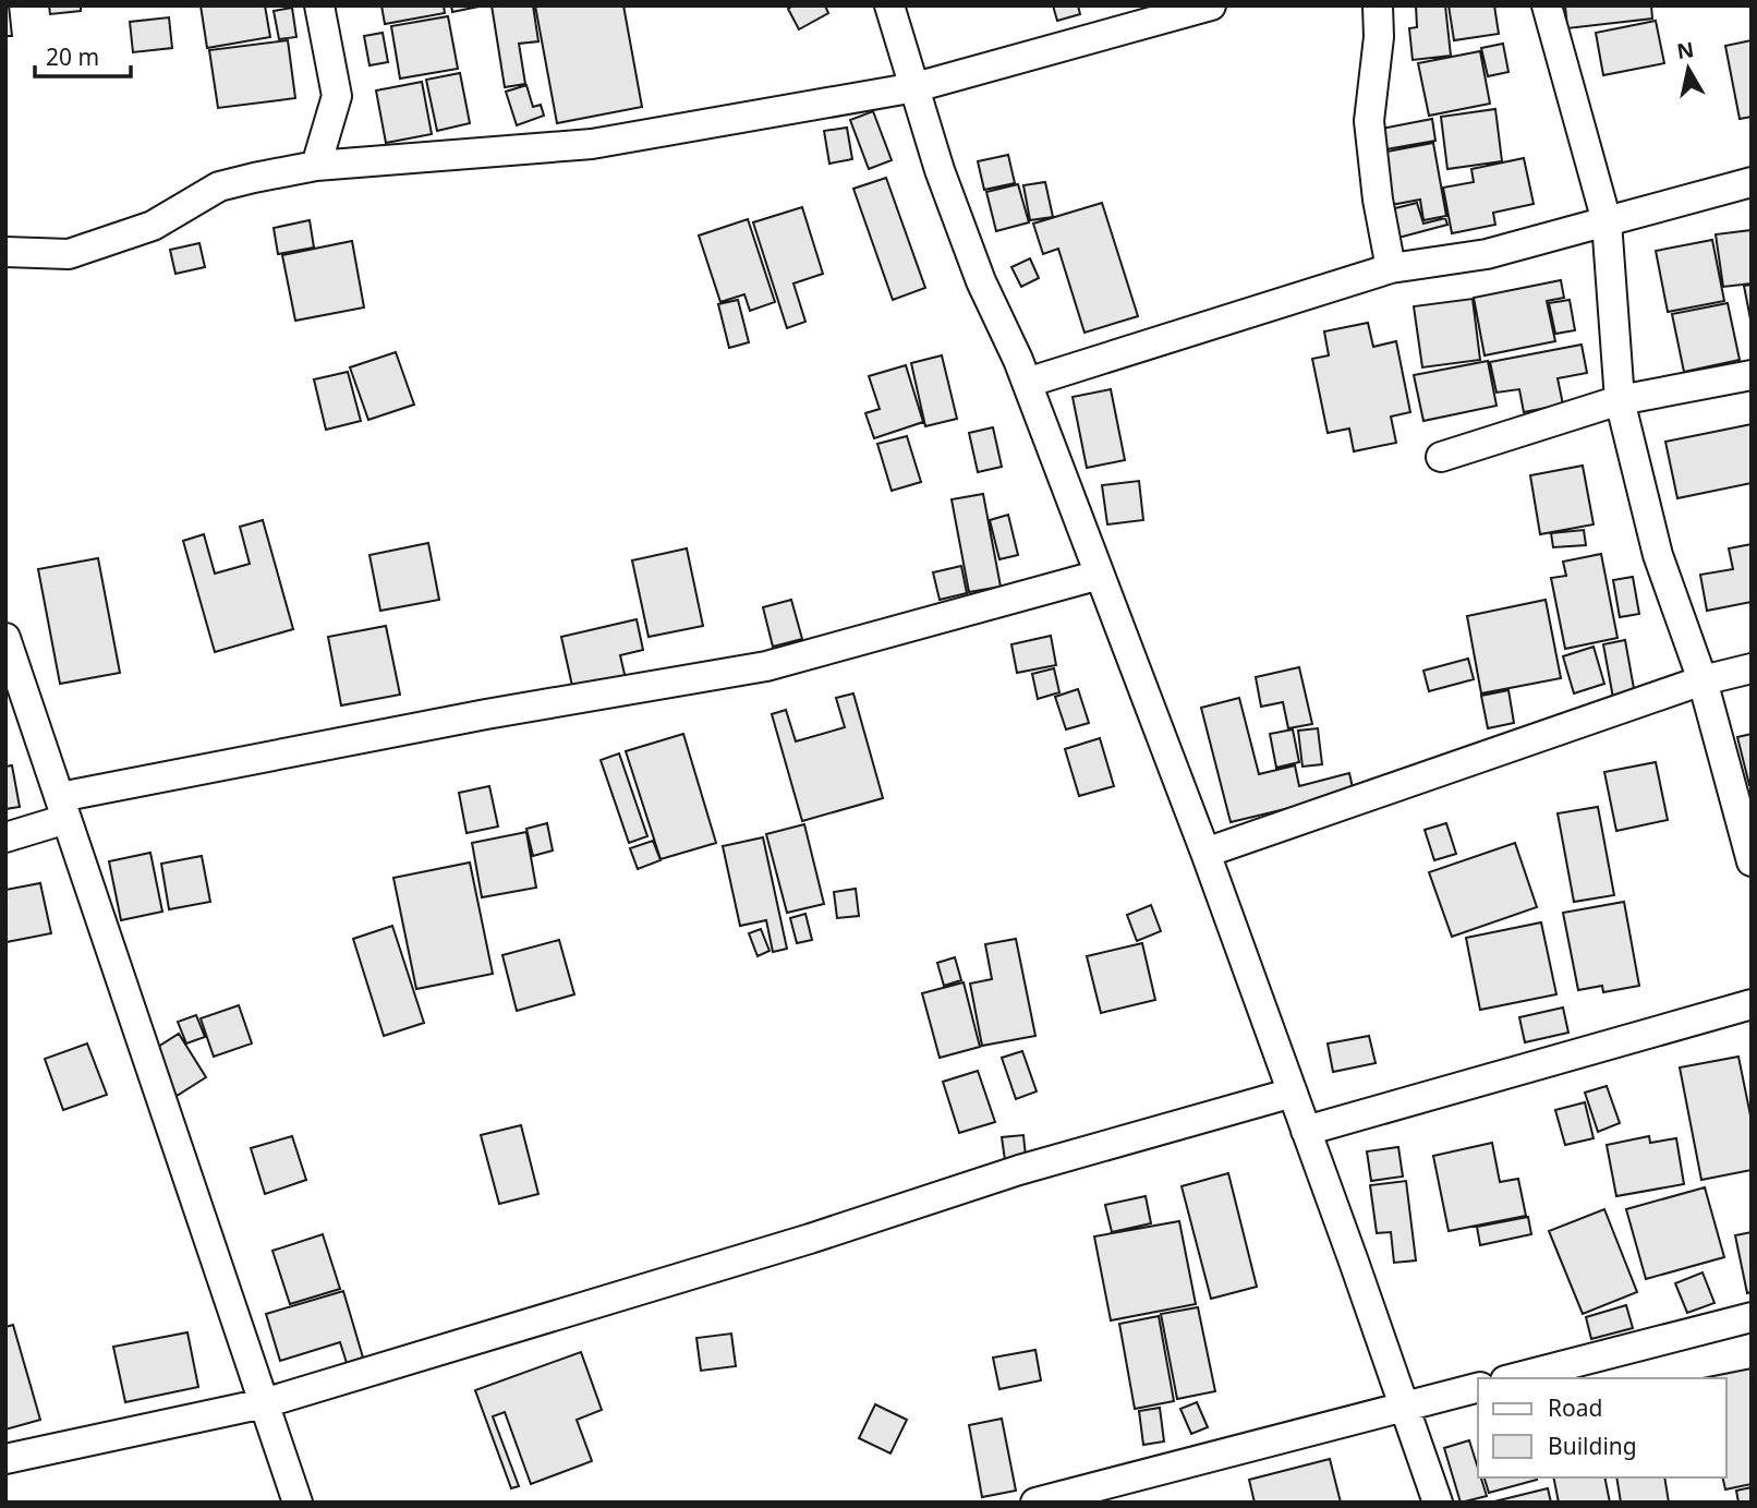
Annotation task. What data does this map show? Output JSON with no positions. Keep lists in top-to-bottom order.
{
  "legend": ["Road", "Building"],
  "scale_bar": "20 m",
  "north": "top"
}
